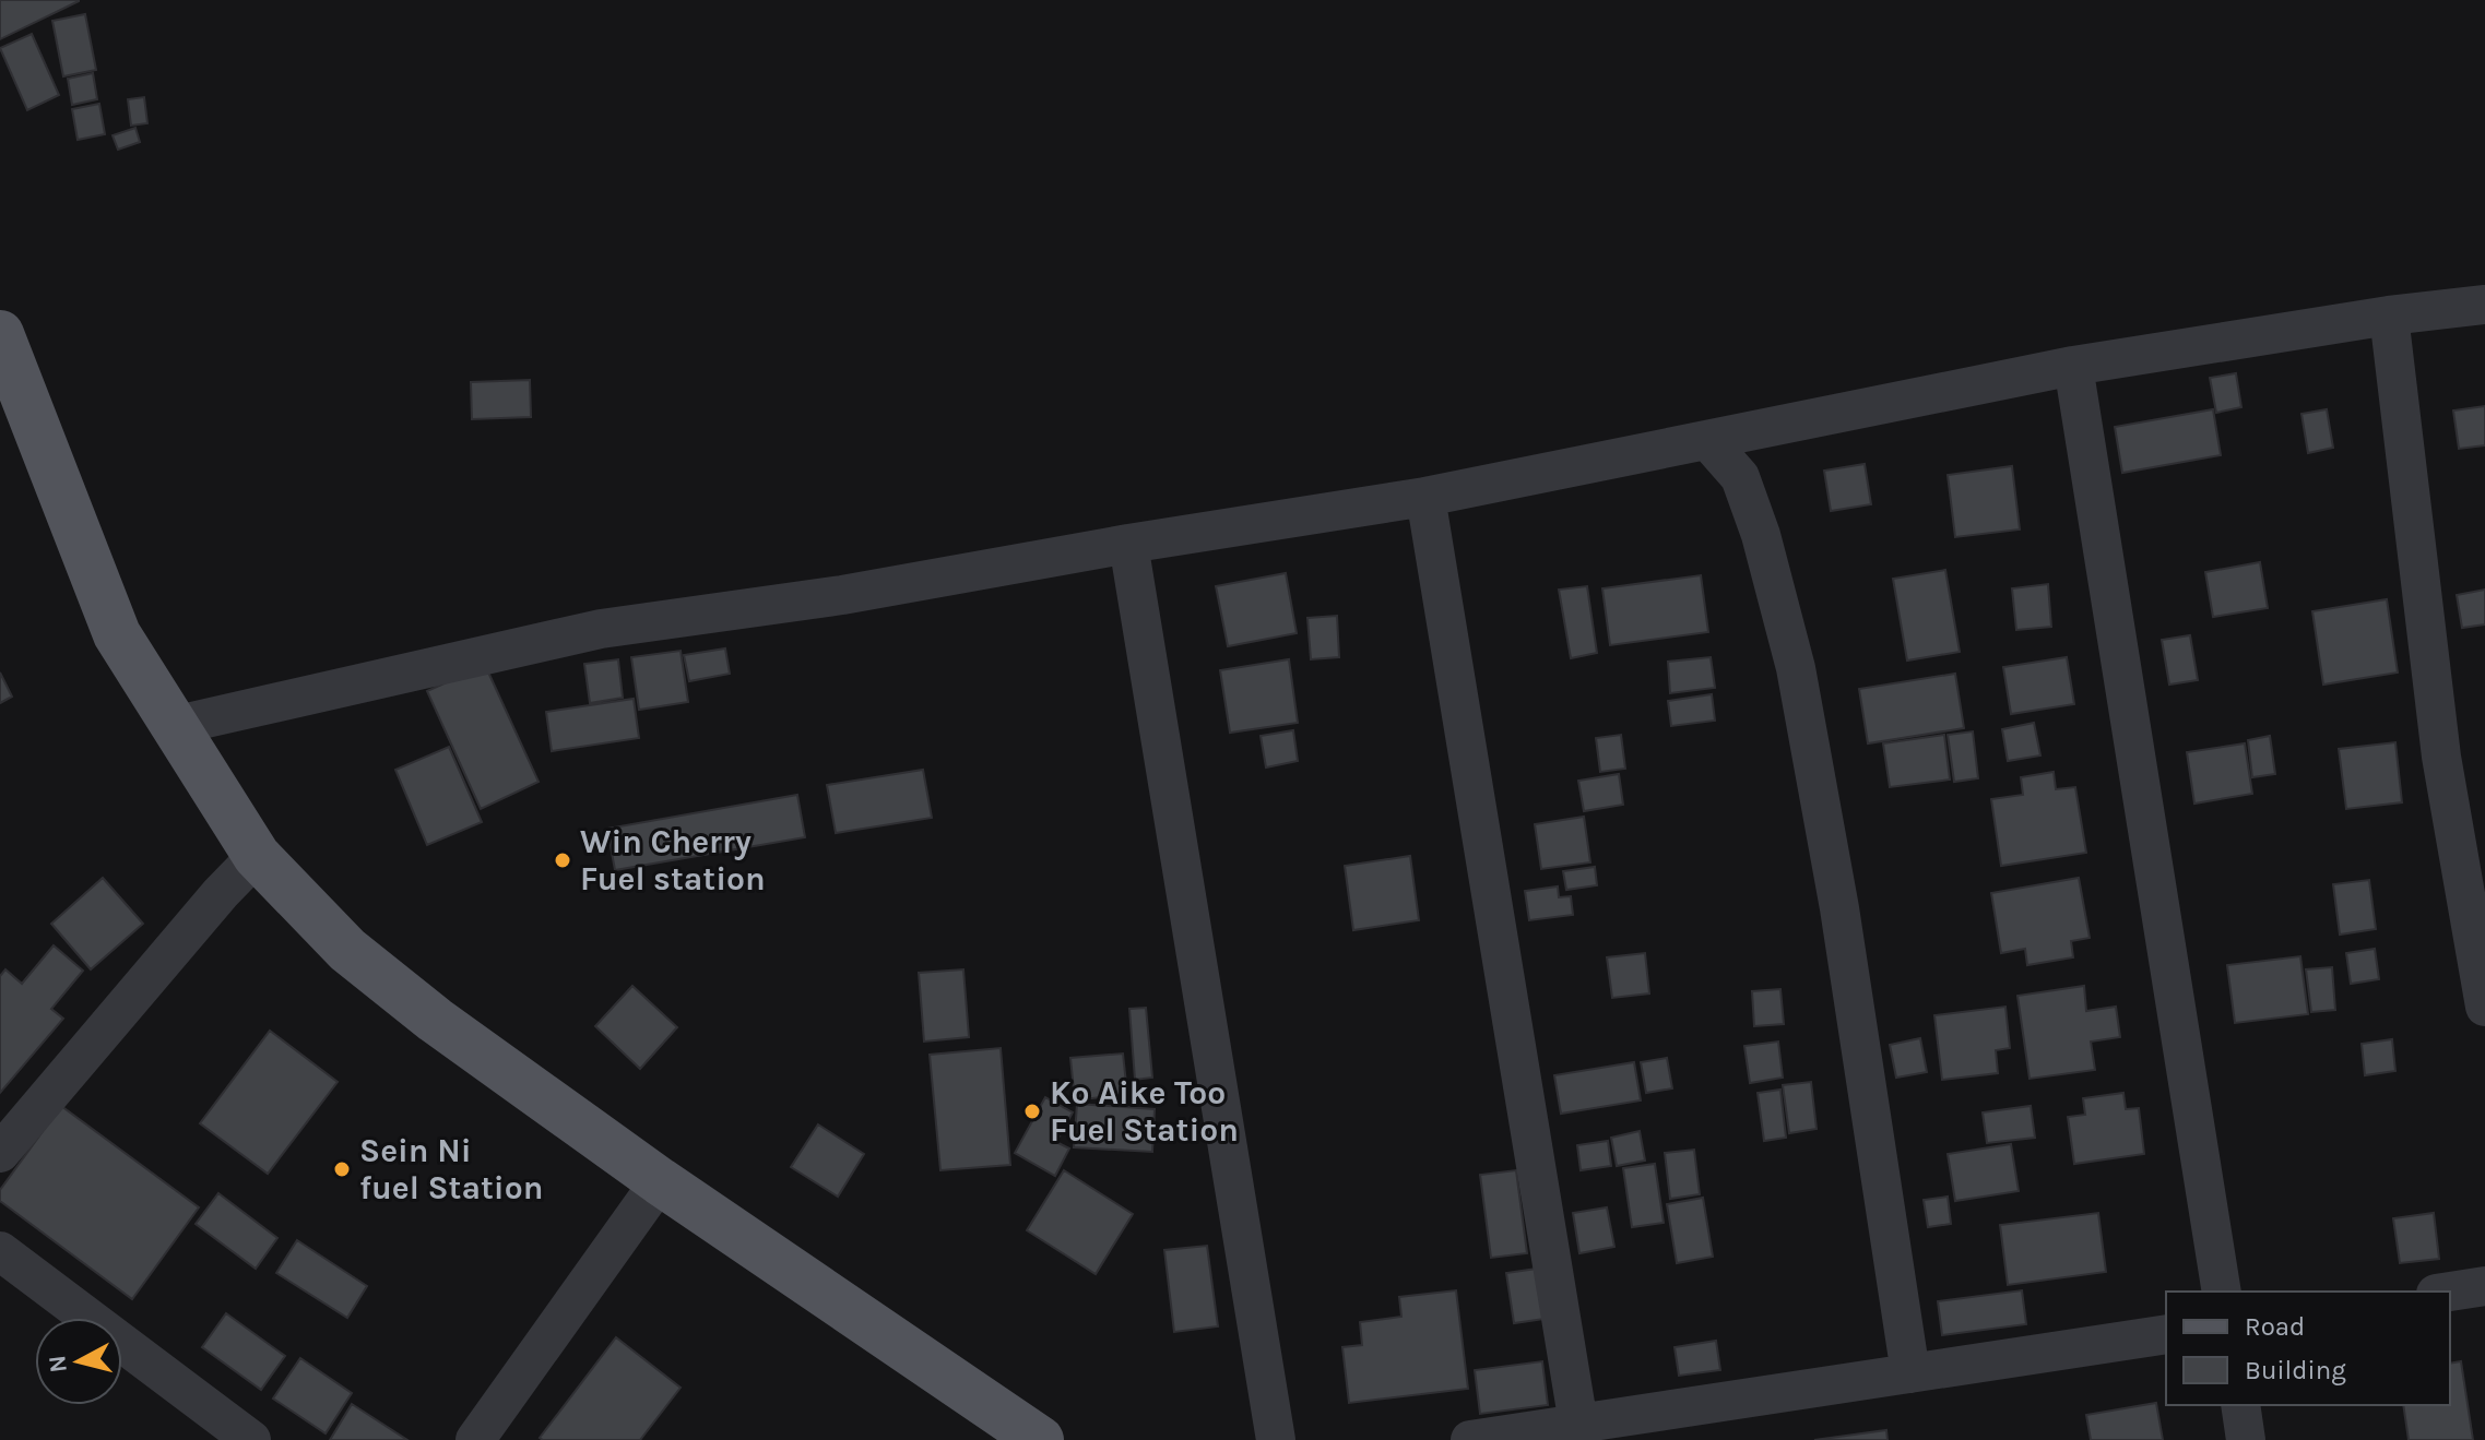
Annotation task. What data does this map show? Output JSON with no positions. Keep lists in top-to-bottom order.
{
  "places": ["Win Cherry Fuel station", "Ko Aike Too Fuel Station", "Sein Ni fuel Station"],
  "legend": ["Road", "Building"],
  "north": "left"
}
